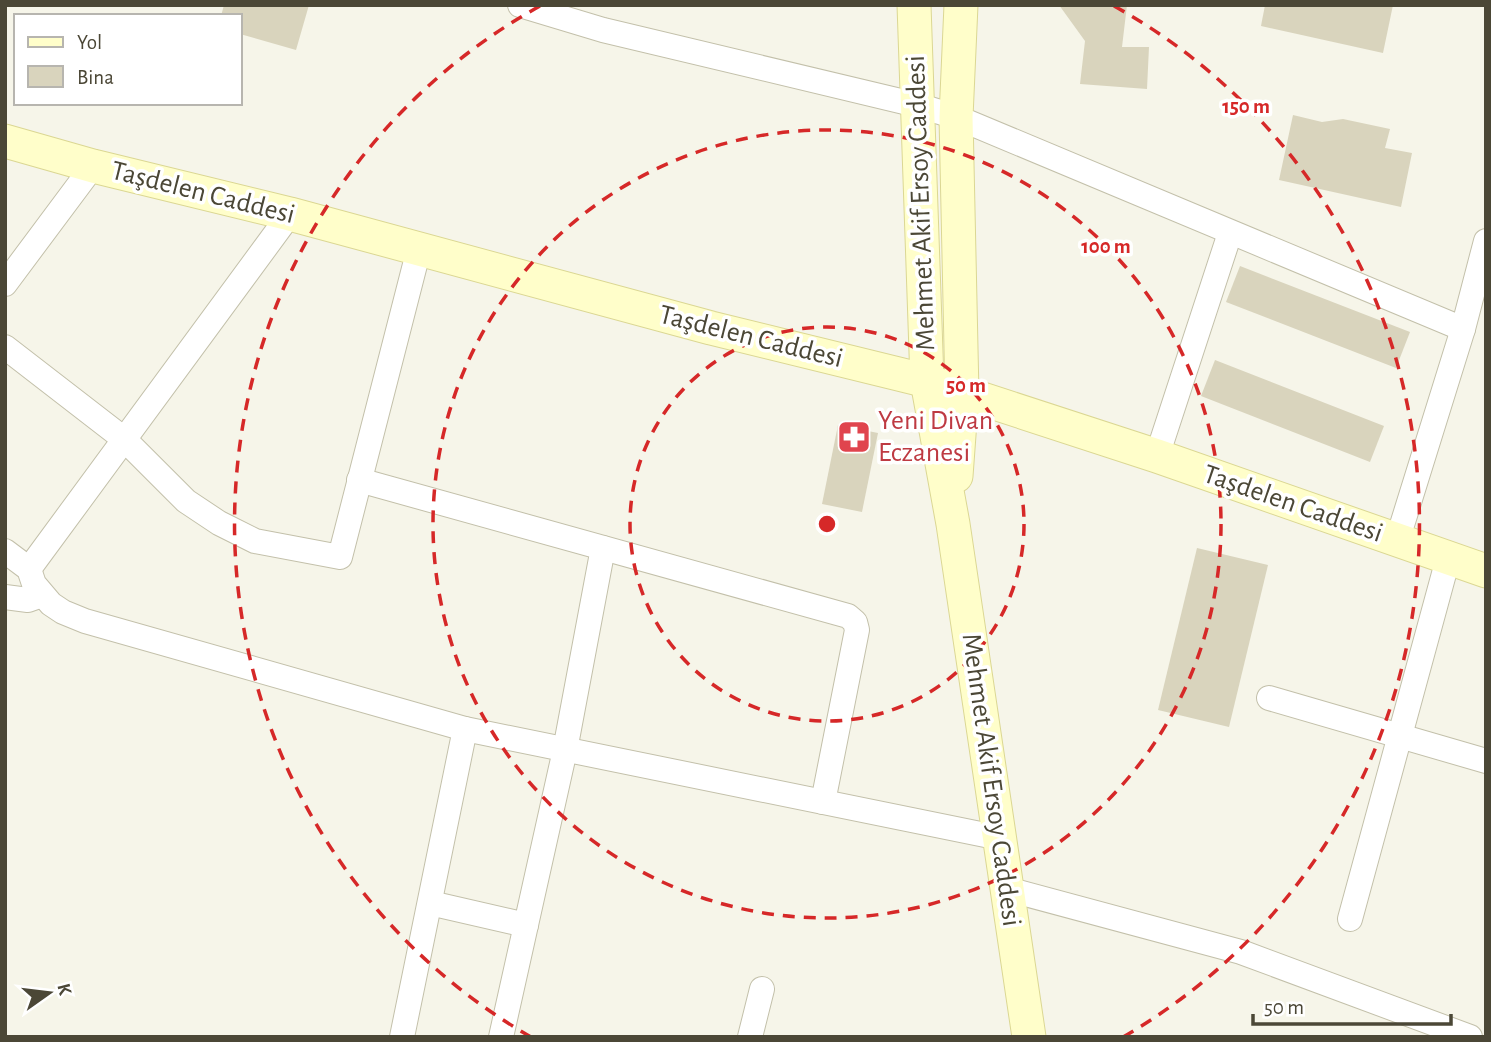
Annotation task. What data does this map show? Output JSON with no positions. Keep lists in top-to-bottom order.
{
  "streets": {
    "main road": ["Taşdelen Caddesi", "Mehmet Akif Ersoy Caddesi"]
  },
  "crossings": [
    ["Taşdelen Caddesi", "Mehmet Akif Ersoy Caddesi"]
  ],
  "places": {
    "pharmacy": ["Yeni Divan Eczanesi"]
  },
  "legend": ["Yol", "Bina"],
  "scale_bar": "50 m",
  "north": "right",
  "rings": ["150 m", "100 m", "50 m"]
}
